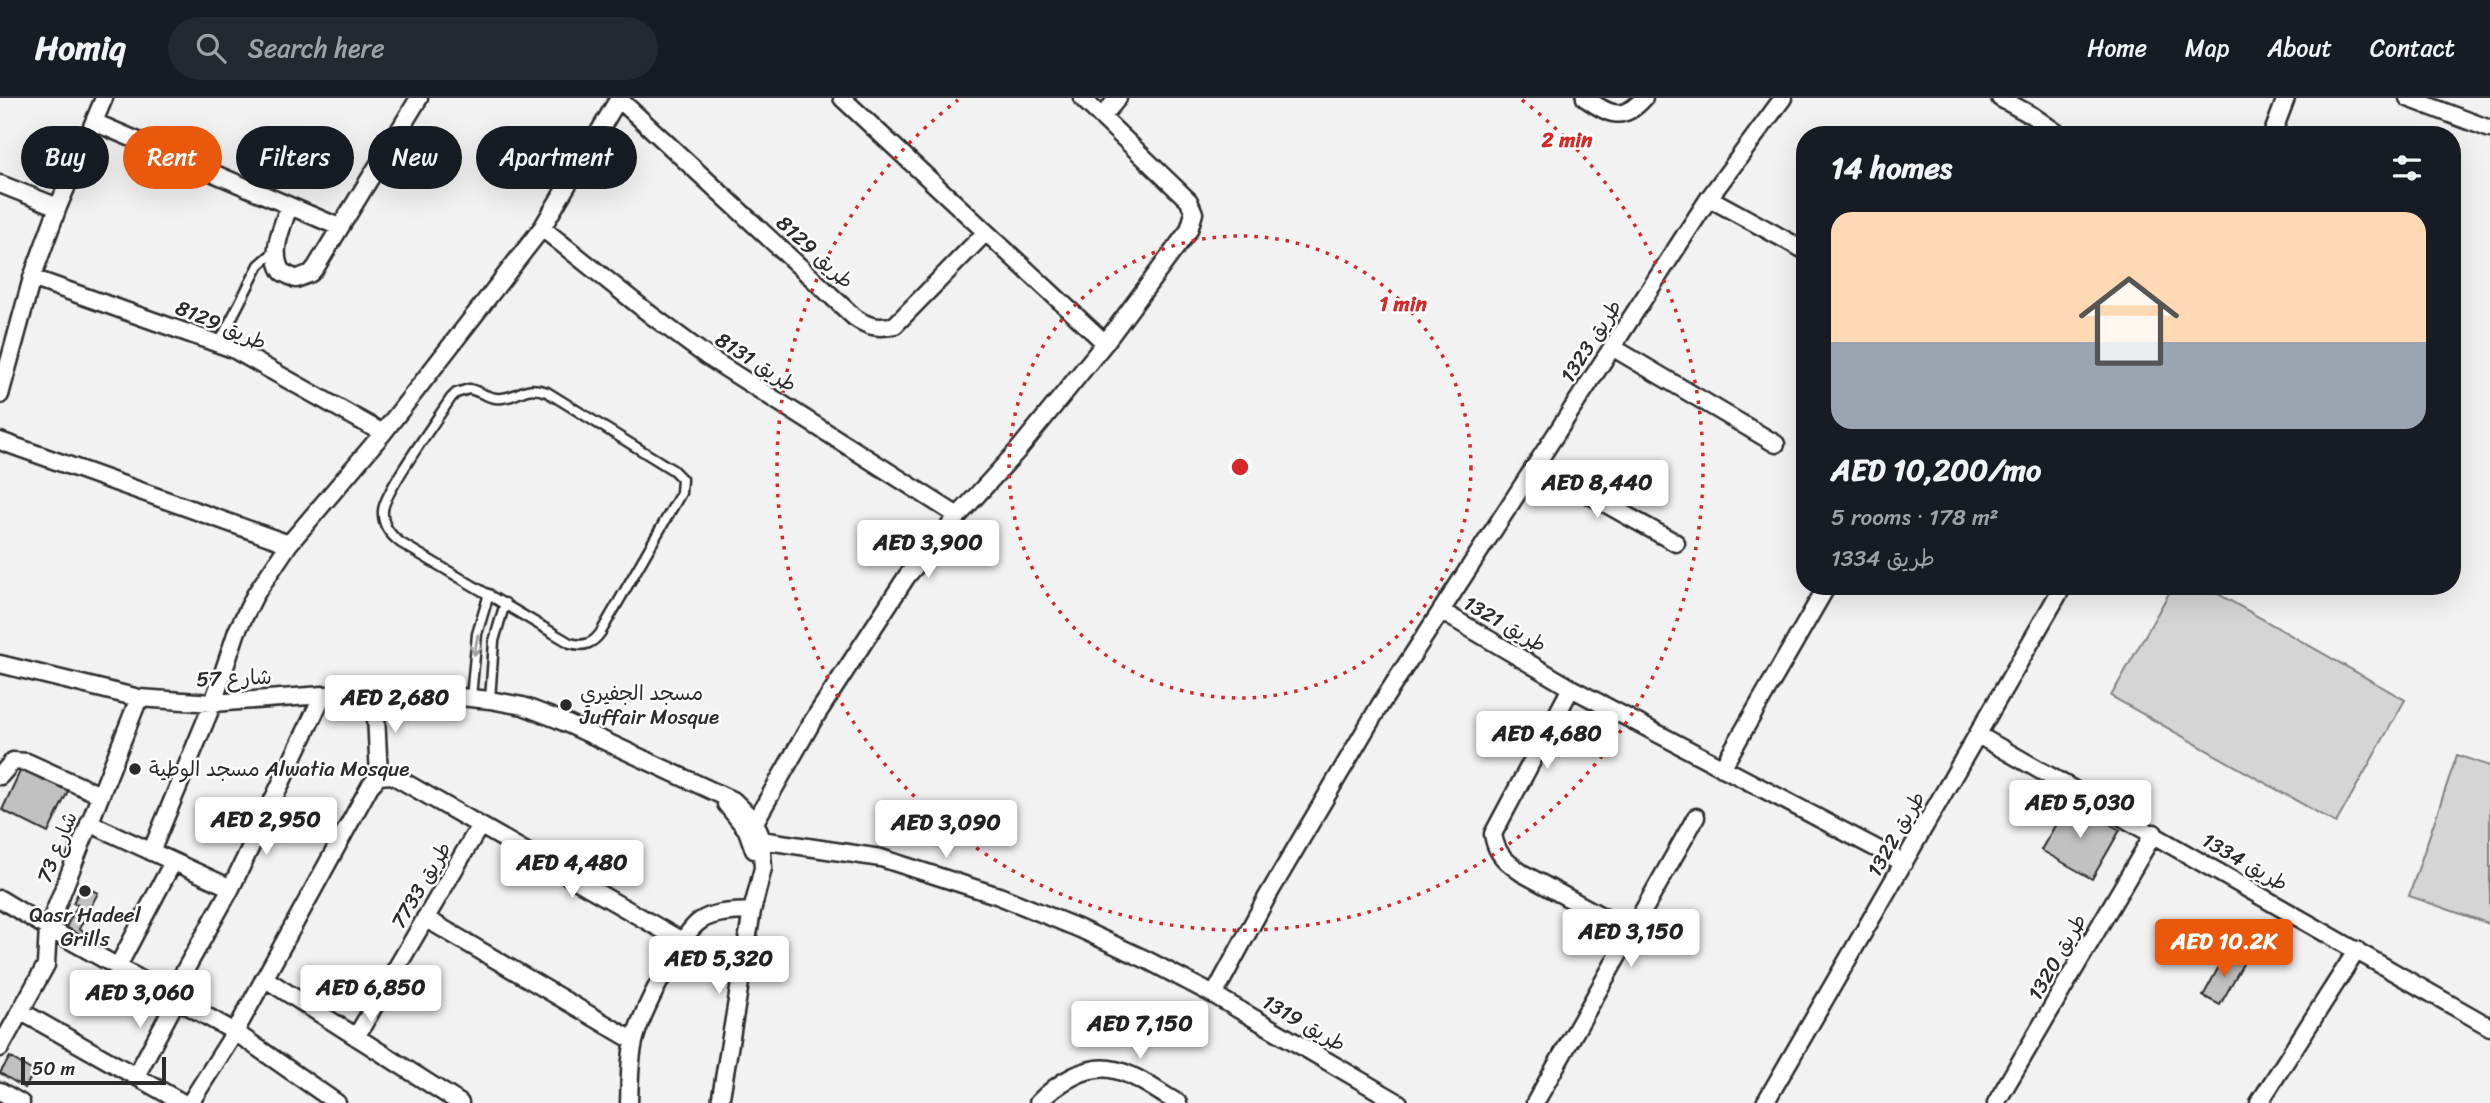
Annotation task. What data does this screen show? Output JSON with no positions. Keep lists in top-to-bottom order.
{
  "streets": {
    "street": [
      "طريق 8129",
      "طريق 1323",
      "طريق 8131",
      "طريق 1321",
      "شارع 57",
      "طريق 1322",
      "شارع 73",
      "طريق 1334",
      "طريق 7733",
      "طريق 1320",
      "طريق 1319"
    ]
  },
  "crossings": [
    ["طريق 8129", "طريق 8131"],
    ["طريق 8129", "شارع 57"],
    ["طريق 1323", "طريق 1321"],
    ["طريق 1321", "طريق 1322"],
    ["طريق 1321", "طريق 1319"],
    ["شارع 57", "شارع 73"],
    ["طريق 1322", "طريق 1334"],
    ["طريق 1334", "طريق 1320"]
  ],
  "places": ["مسجد الجفيري Juffair Mosque", "مسجد الوطية Alwatia Mosque", "Qasr Hadeel Grills"],
  "scale_bar": "50 m",
  "page": {
    "header": "Homiq",
    "search": "Search here",
    "nav": [
      "Home",
      "Map",
      "About",
      "Contact"
    ],
    "chip": [
      "Buy",
      "Rent",
      "Filters",
      "New",
      "Apartment"
    ],
    "heading": "14 homes",
    "list": [
      {
        "name": "AED 10,200/mo",
        "note": "5 rooms · 178 m² · طريق 1334"
      }
    ],
    "price": [
      "AED 8,440",
      "AED 3,900",
      "AED 2,680",
      "AED 4,680",
      "AED 5,030",
      "AED 2,950",
      "AED 3,090",
      "AED 4,480",
      "AED 3,150",
      "AED 10.2K",
      "AED 5,320",
      "AED 6,850",
      "AED 3,060",
      "AED 7,150"
    ],
    "scale": "50 m"
  },
  "rings": ["2 min", "1 min"]
}
